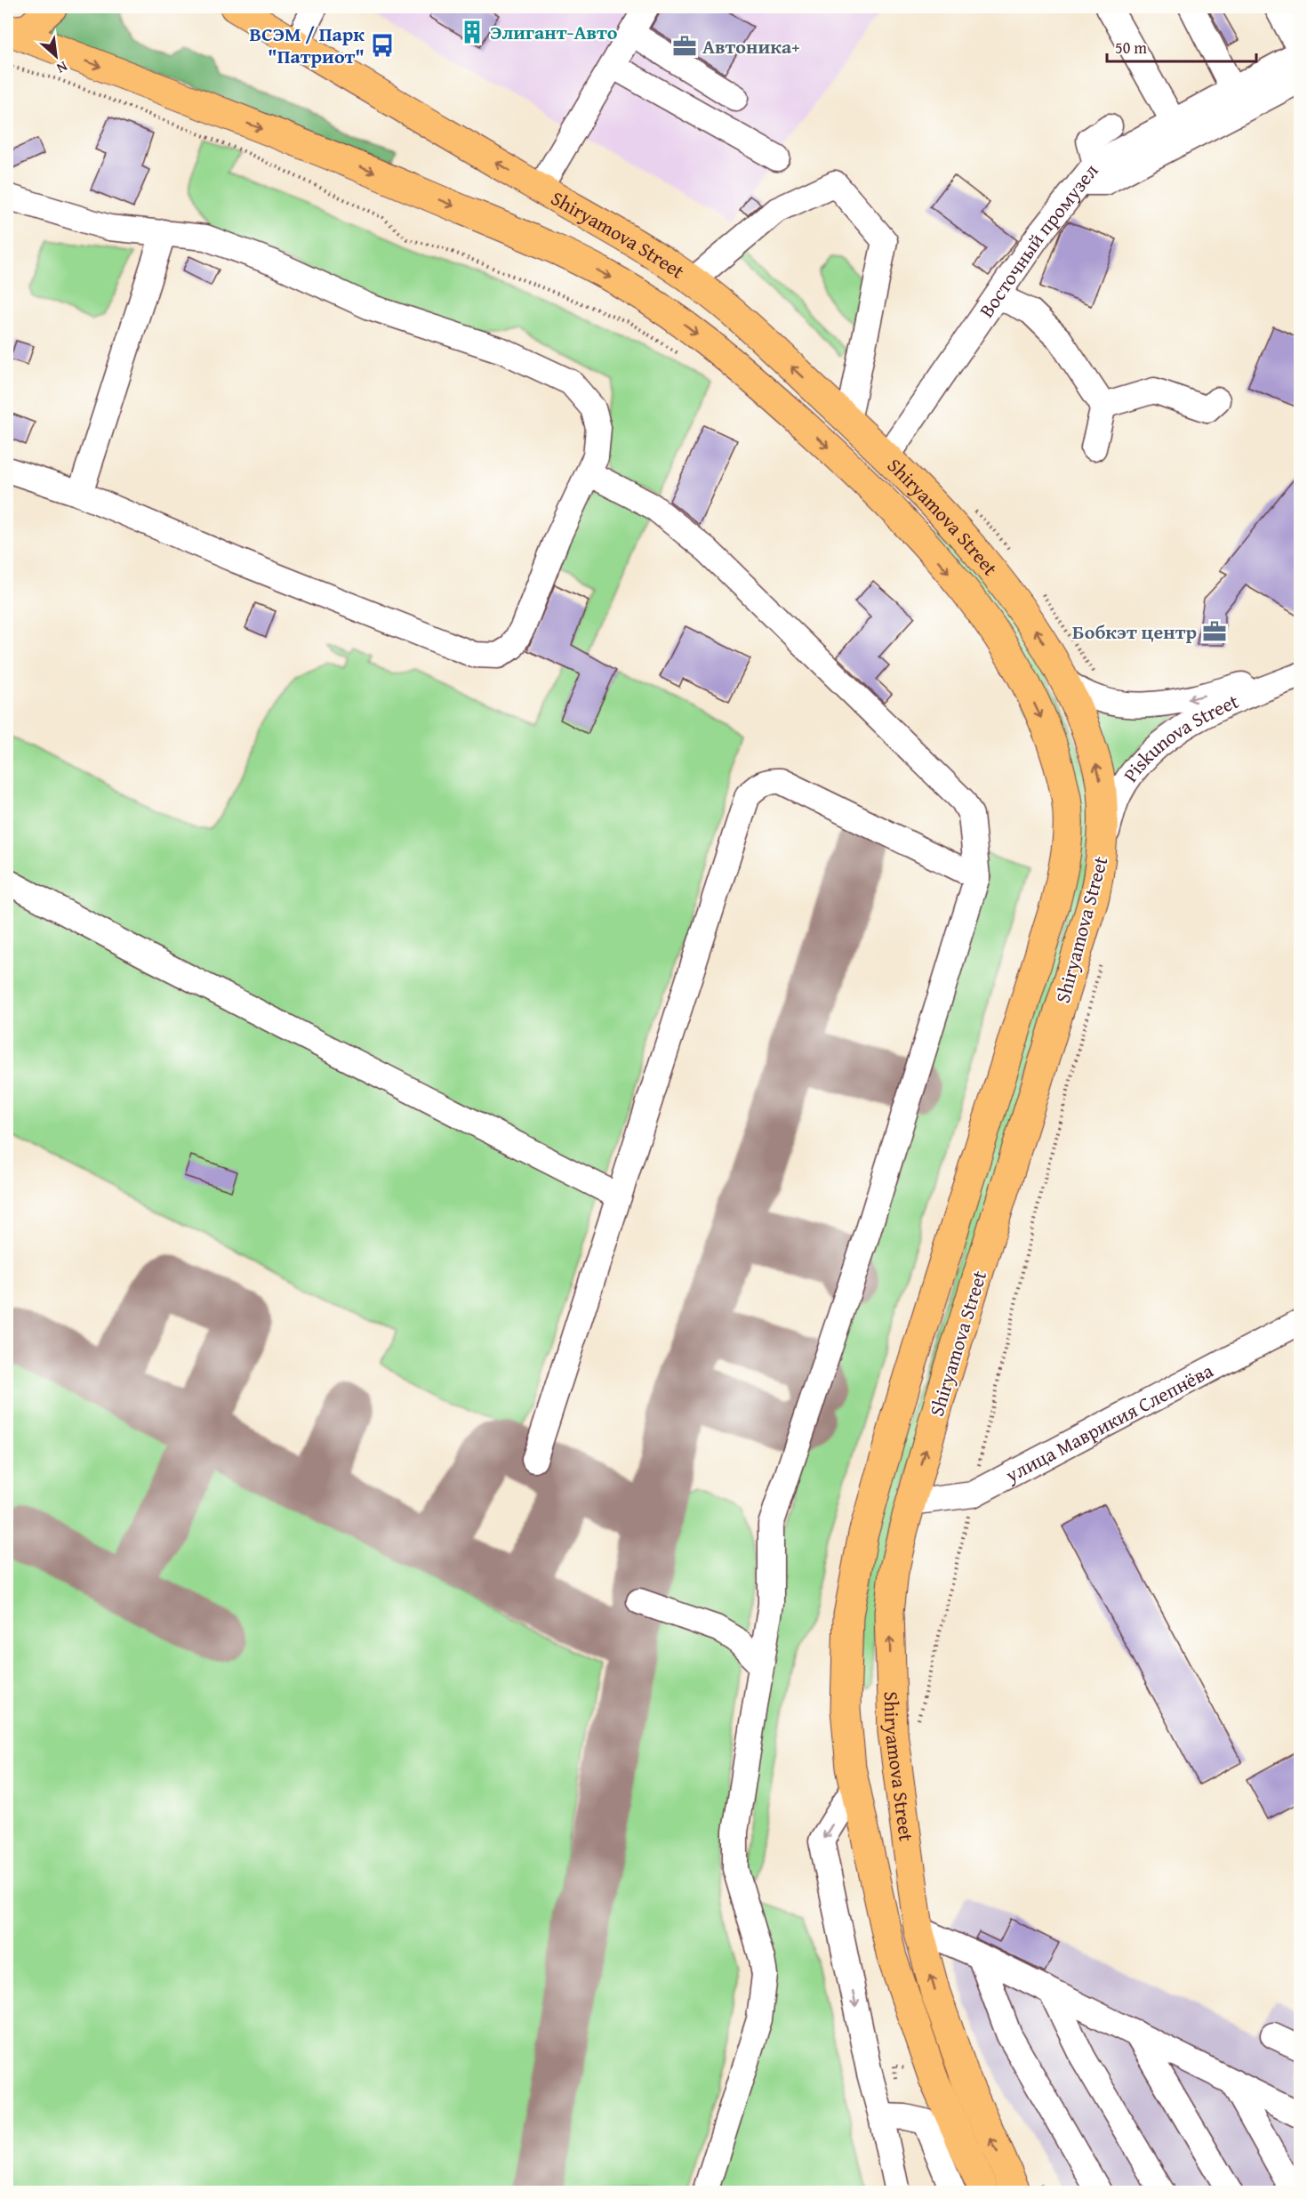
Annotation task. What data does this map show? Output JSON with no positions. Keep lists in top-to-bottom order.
{
  "streets": {
    "main road": ["Shiryamova Street"],
    "street": ["Восточный промузел", "Piskunova Street", "улица Маврикия Слепнёва"]
  },
  "crossings": [
    ["Shiryamova Street", "Восточный промузел"],
    ["Shiryamova Street", "Piskunova Street"],
    ["Shiryamova Street", "улица Маврикия Слепнёва"]
  ],
  "one_way": ["Piskunova Street"],
  "places": {
    "building": ["Элигант-Авто"],
    "bus stop": ["ВСЭМ / Парк \"Патриот\""],
    "office": ["Автоника+", "Бобкэт центр"]
  },
  "scale_bar": "50 m",
  "north": "bottom right"
}
